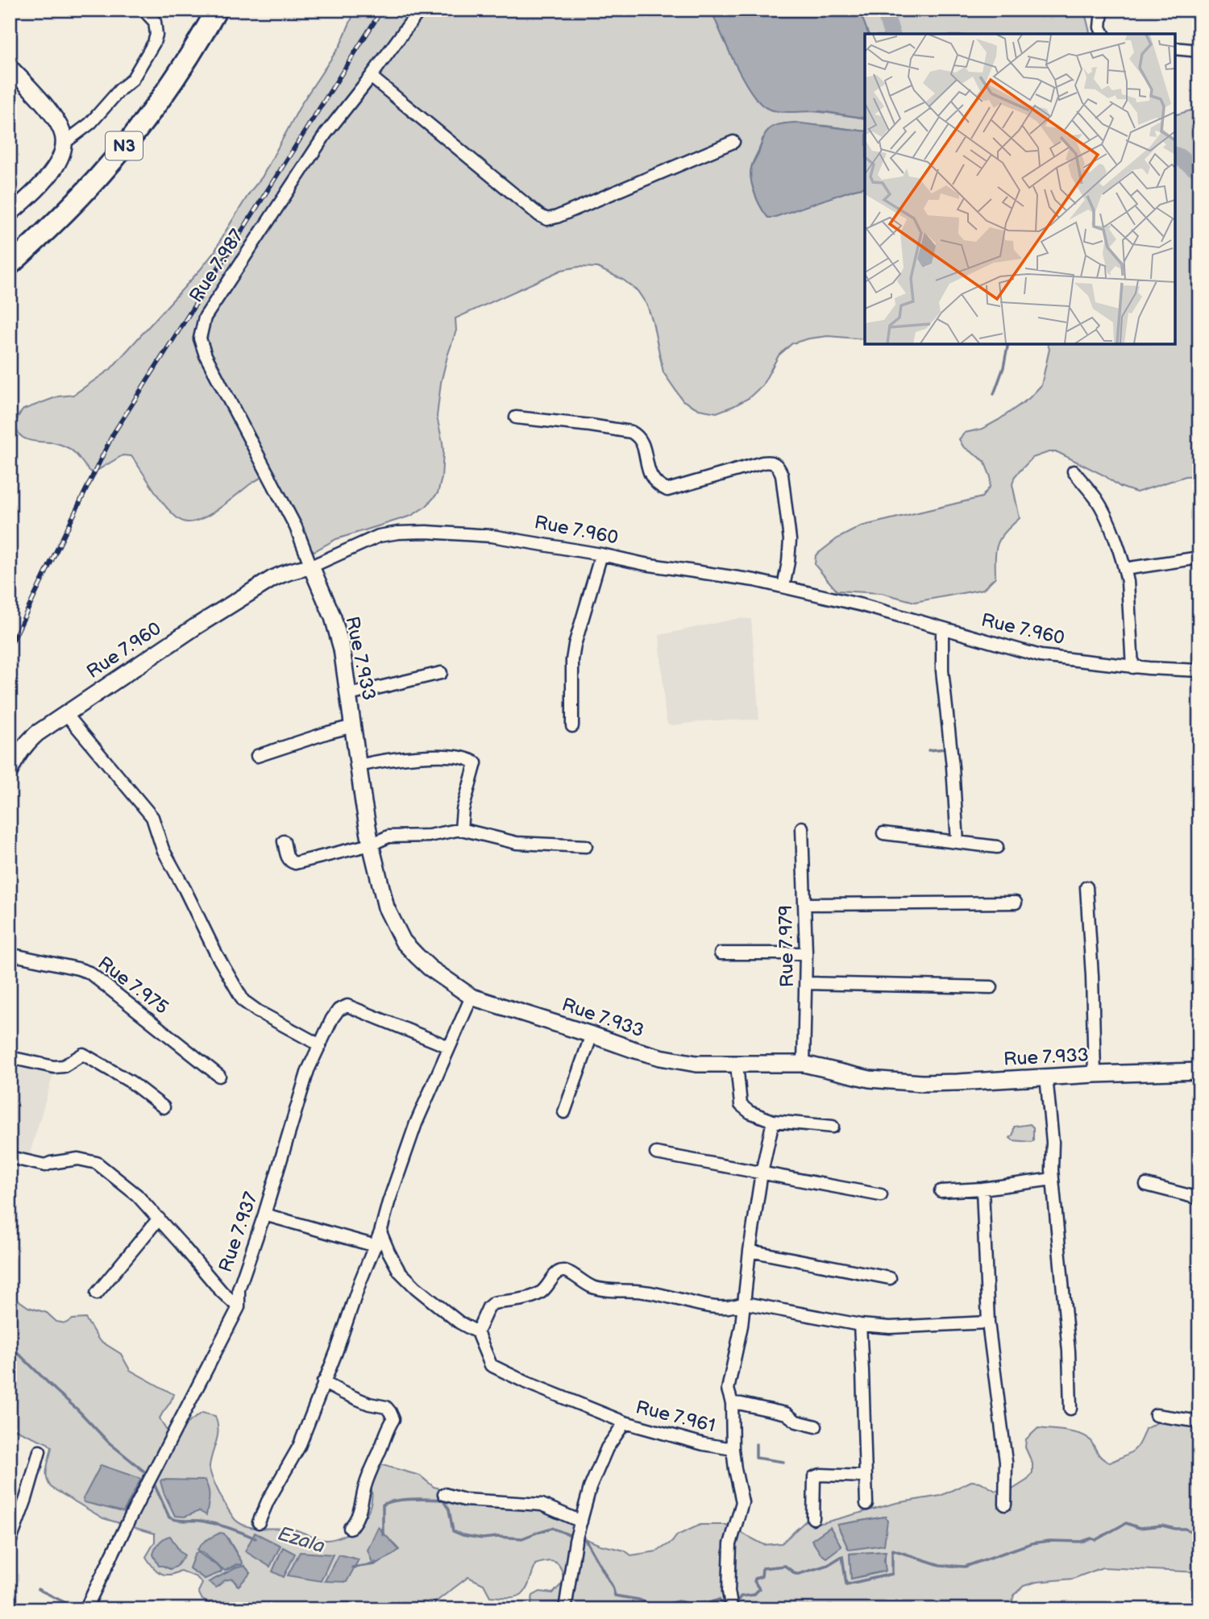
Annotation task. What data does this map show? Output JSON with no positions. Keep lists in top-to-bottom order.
{
  "streets": {
    "highway": ["N3"],
    "street": [
      "Rue 7.987",
      "Rue 7.960",
      "Rue 7.933",
      "Rue 7.979",
      "Rue 7.975",
      "Rue 7.937",
      "Rue 7.961"
    ]
  },
  "crossings": [
    ["Rue 7.987", "Rue 7.960"],
    ["Rue 7.987", "Rue 7.933"],
    ["Rue 7.960", "Rue 7.933"],
    ["Rue 7.933", "Rue 7.979"]
  ],
  "water": ["Ezala"]
}
